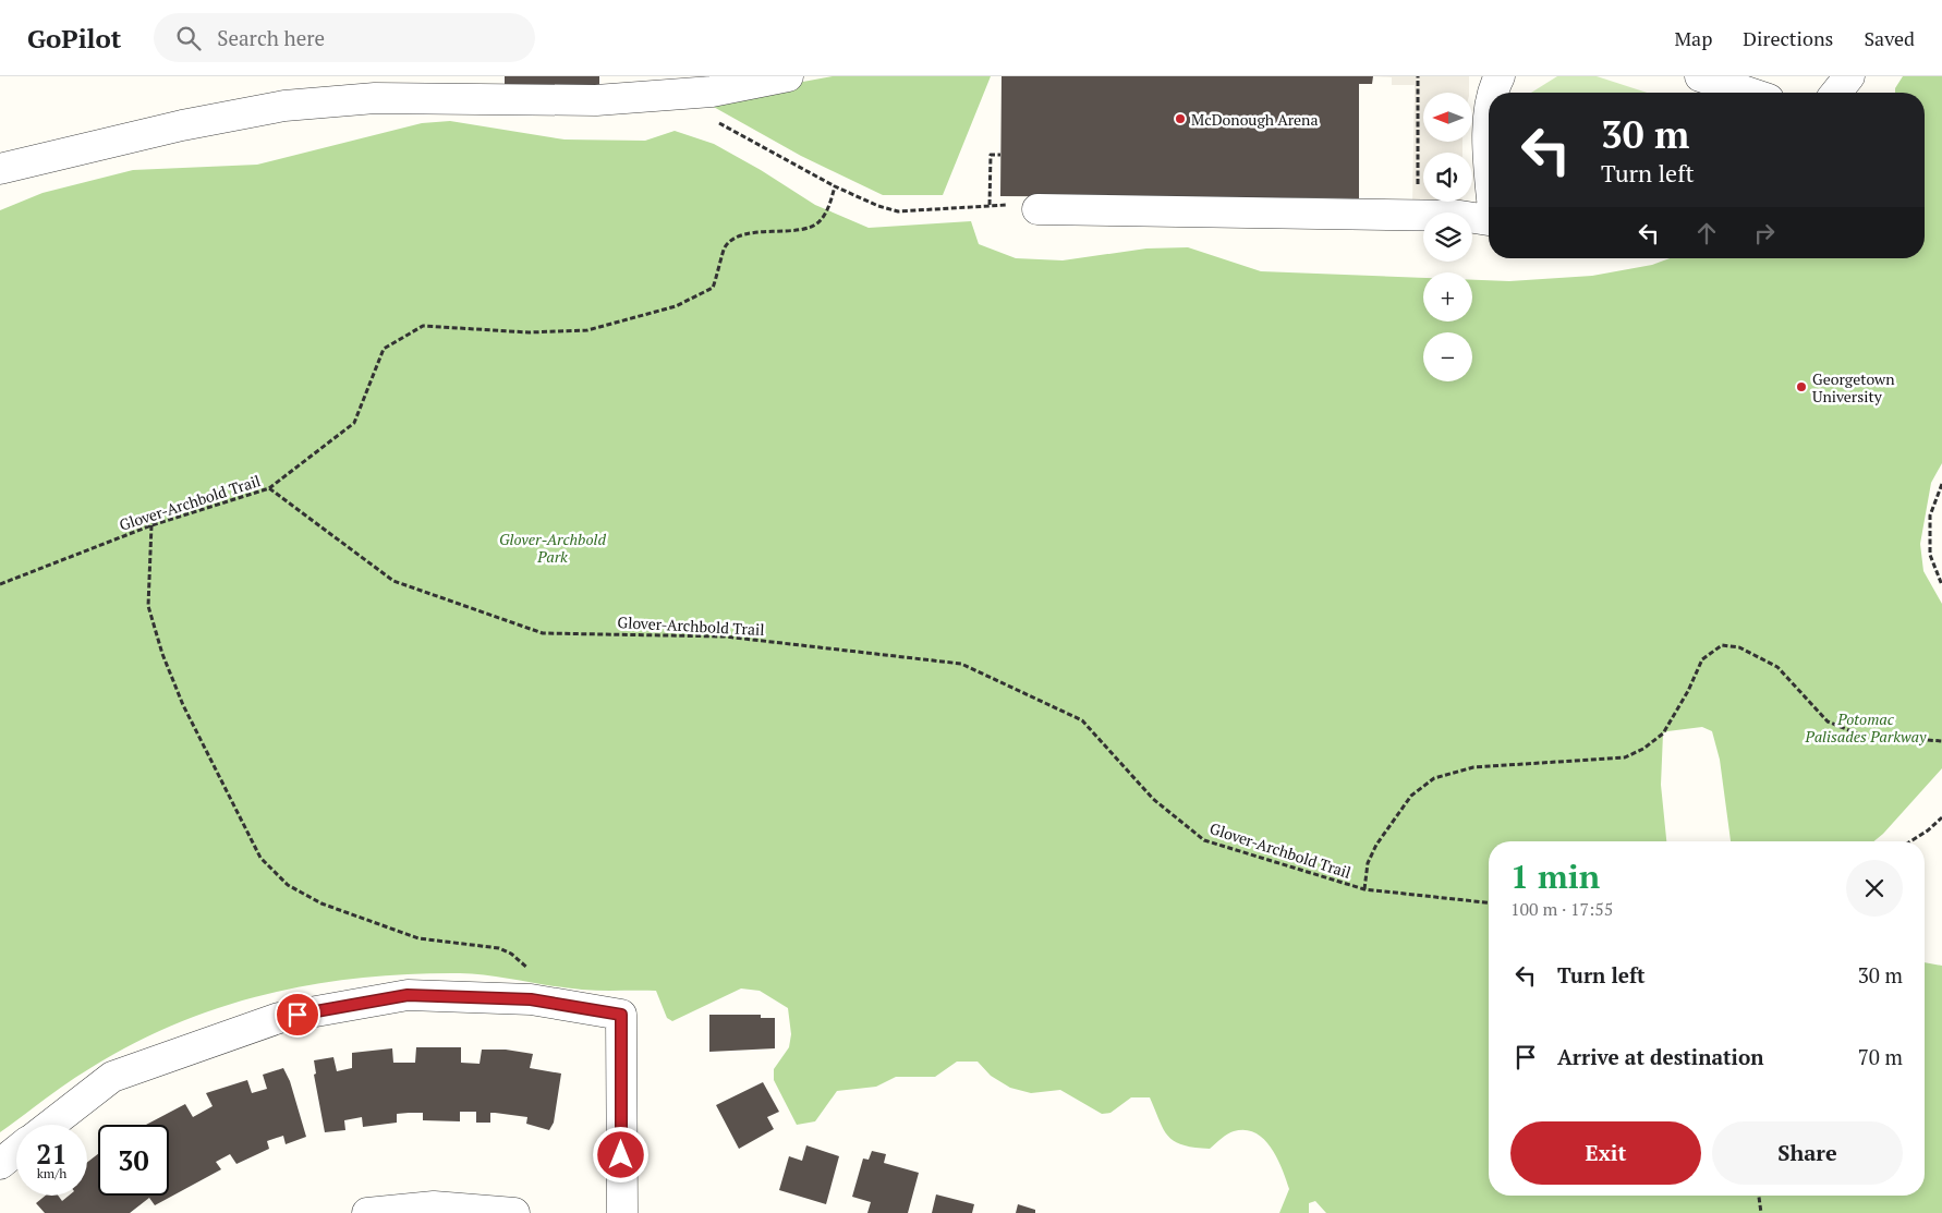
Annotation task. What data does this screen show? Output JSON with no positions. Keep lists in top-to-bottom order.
{
  "streets": {
    "path": ["Glover-Archbold Trail"]
  },
  "parks": ["Glover-Archbold Park", "Potomac Palisades Parkway"],
  "places": ["McDonough Arena", "Georgetown University"],
  "north": "left",
  "page": {
    "header": "GoPilot",
    "search": "Search here",
    "nav": ["Map", "Directions", "Saved"],
    "map_buttons": ["+", "−"],
    "turn": ["30 m", "Turn left"],
    "heading": ["1 min", "100 m · 17:55"],
    "list": [
      {
        "name": "Turn left",
        "value": "30 m"
      },
      {
        "name": "Arrive at destination",
        "value": "70 m"
      }
    ],
    "buttons": ["Exit", "Share"],
    "speed": "21 km/h",
    "limit": "30"
  }
}
